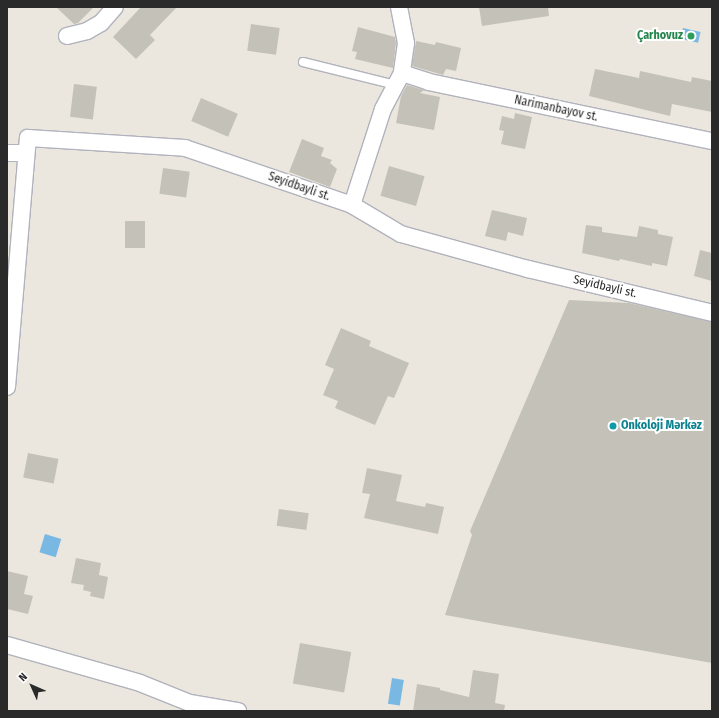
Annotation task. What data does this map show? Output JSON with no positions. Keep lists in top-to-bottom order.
{
  "streets": {
    "street": ["Narimanbayov st.", "Seyidbayli st."]
  },
  "places": ["Çarhovuz", "Onkoloji Mərkəz"],
  "north": "top left"
}
